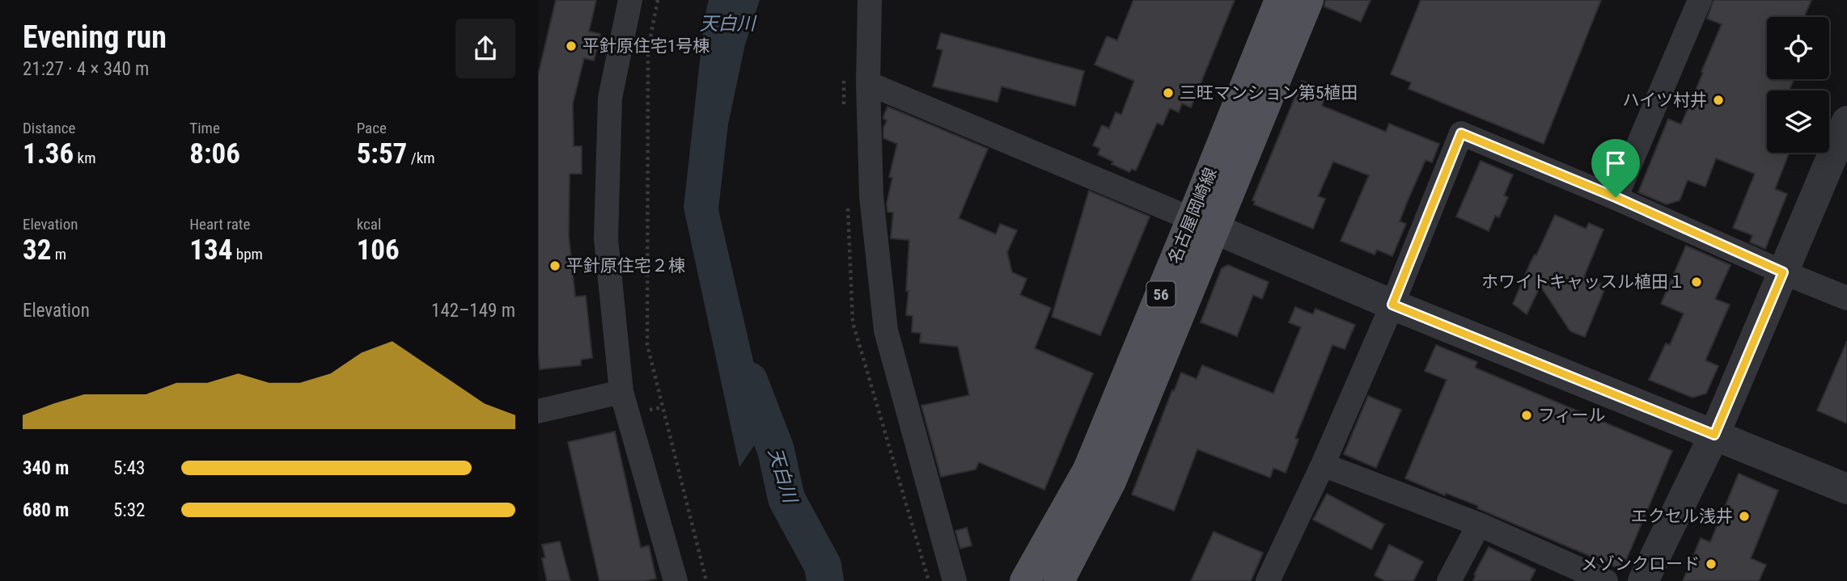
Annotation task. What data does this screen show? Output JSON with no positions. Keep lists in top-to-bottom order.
{
  "streets": {
    "main road": ["名古屋岡崎線", "56"]
  },
  "water": ["天白川"],
  "places": [
    "平針原住宅1号棟",
    "三旺マンション第5植田",
    "ハイツ村井",
    "平針原住宅２棟",
    "ホワイトキャッスル植田１",
    "フィール",
    "エクセル浅井",
    "メゾンクロード"
  ],
  "page": {
    "heading": ["Evening run", "21:27 · 4 × 340 m"],
    "stats": [
      ["Distance", "1.36 km"],
      ["Time", "8:06"],
      ["Pace", "5:57 /km"],
      ["Elevation", "32 m"],
      ["Heart rate", "134 bpm"],
      ["kcal", "106"]
    ],
    "chart": ["Elevation", "142–149 m"],
    "list": [
      {
        "name": "340 m",
        "note": "5:43"
      },
      {
        "name": "680 m",
        "note": "5:32"
      }
    ]
  }
}
